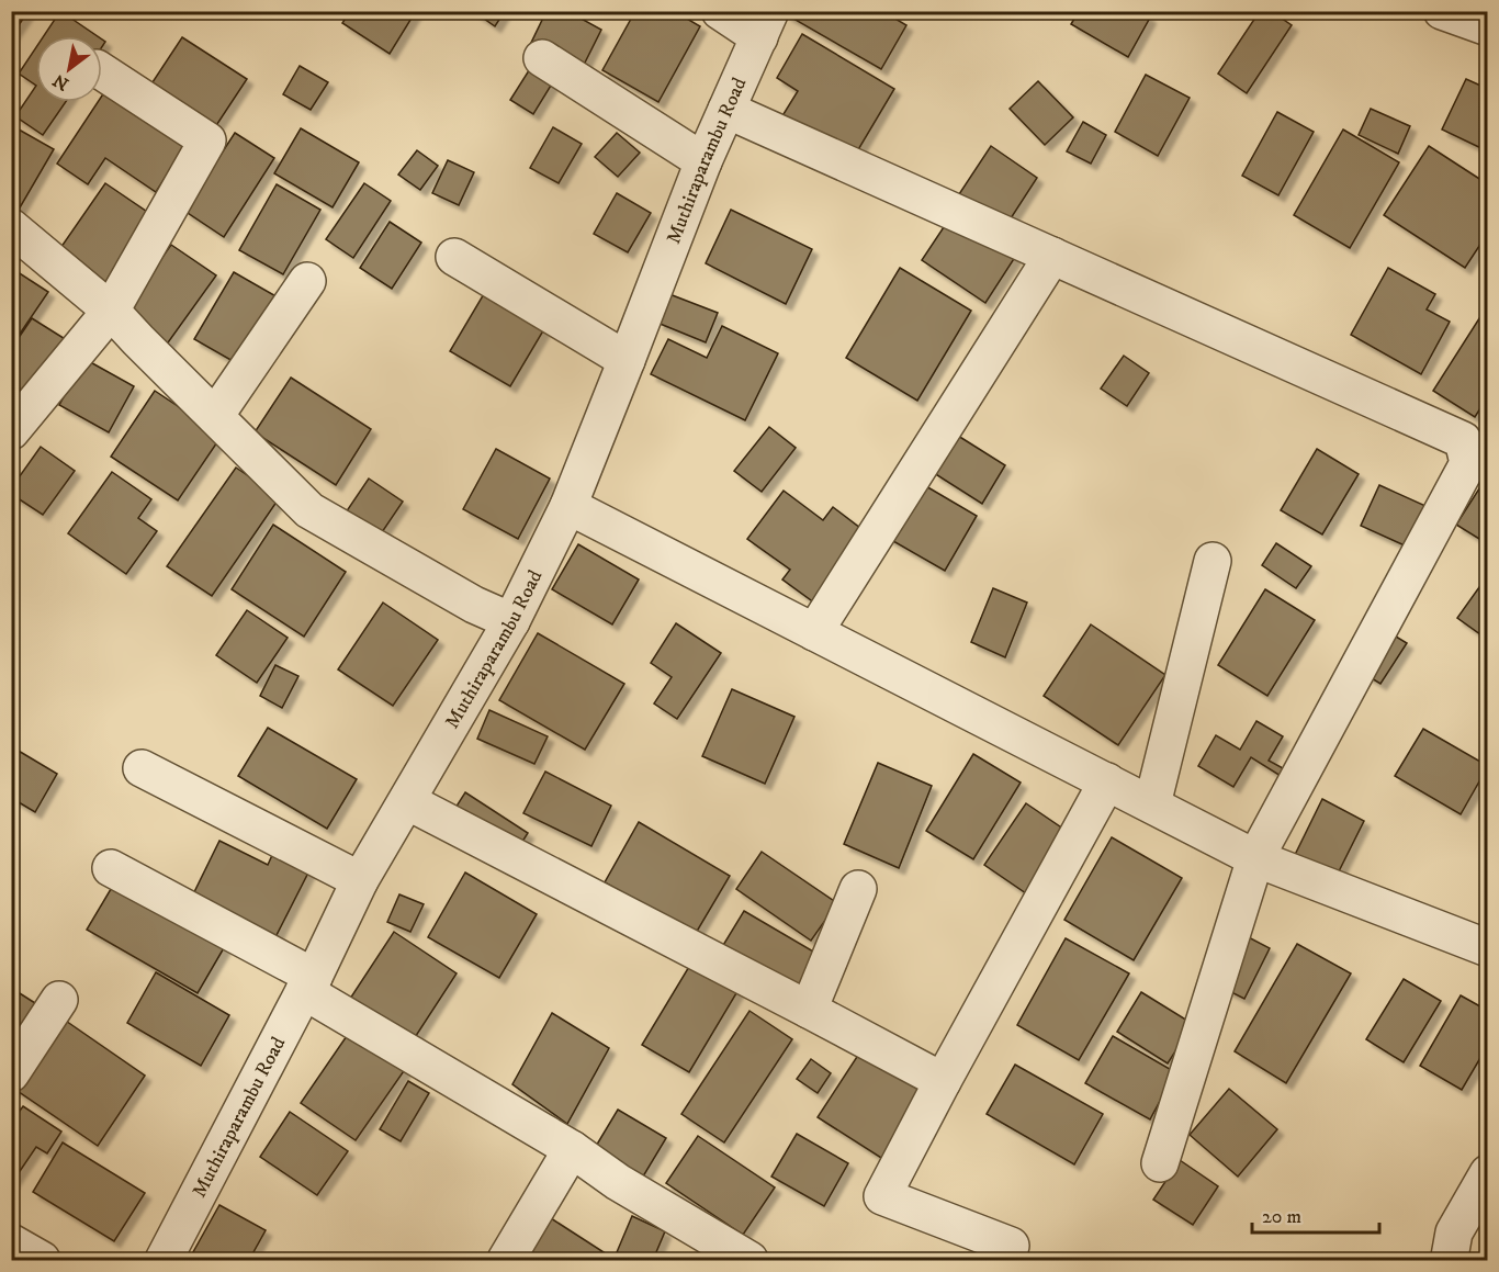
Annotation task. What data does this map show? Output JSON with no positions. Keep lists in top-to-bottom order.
{
  "streets": {
    "street": ["Muthiraparambu Road"]
  },
  "scale_bar": "20 m",
  "north": "bottom left"
}
